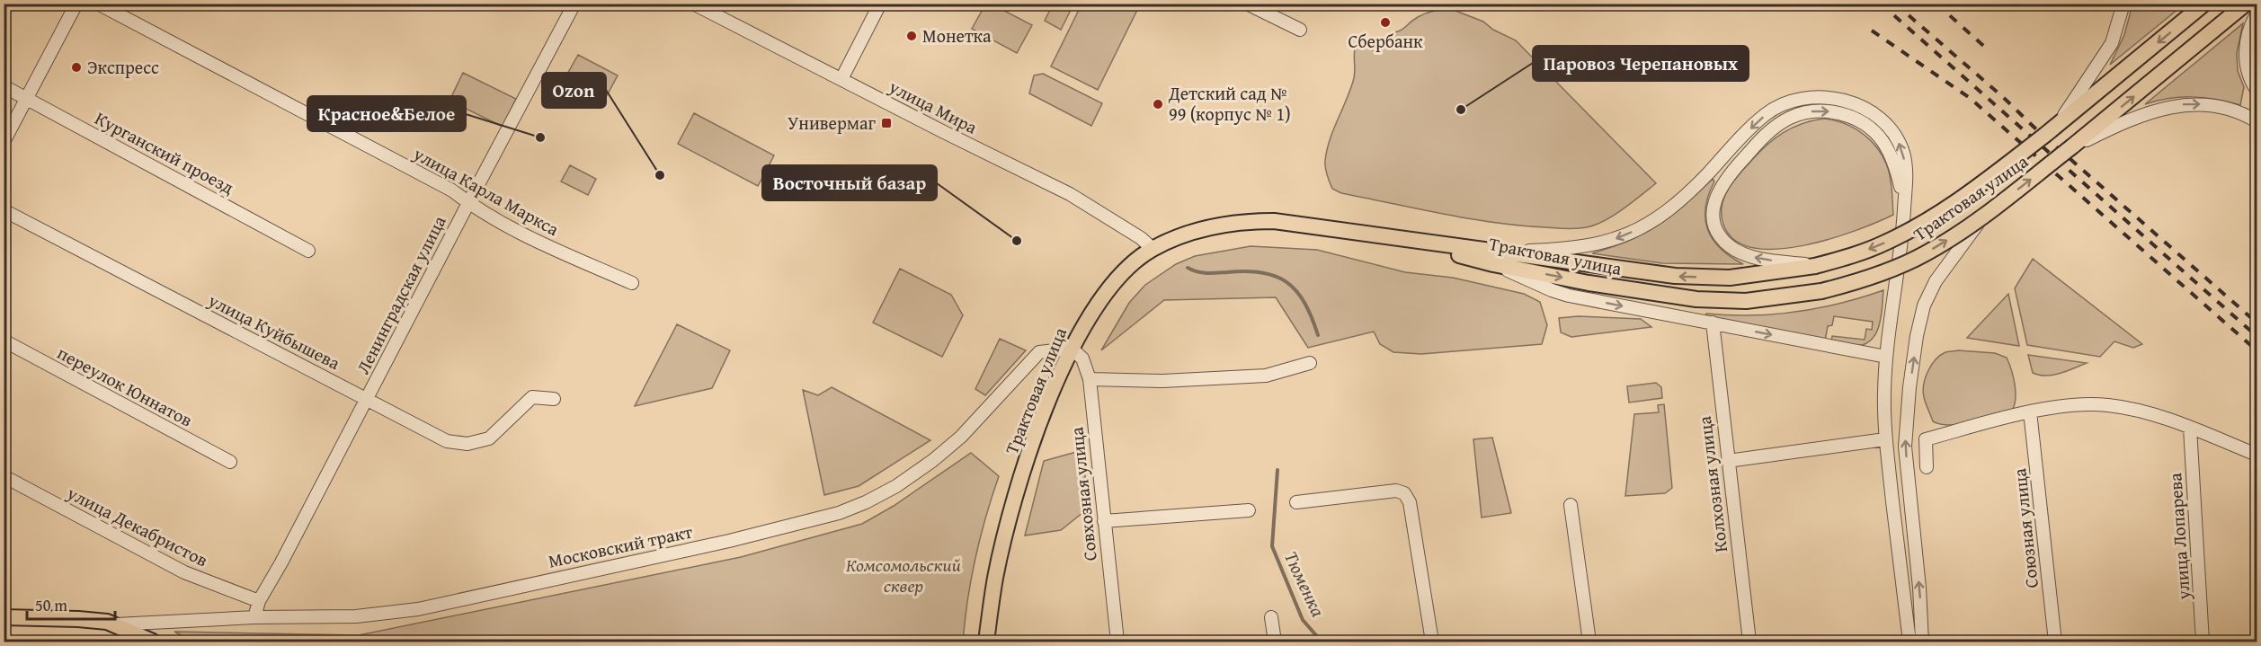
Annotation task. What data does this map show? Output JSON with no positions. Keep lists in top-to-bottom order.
{
  "streets": {
    "main road": ["Трактовая улица"],
    "street": [
      "улица Мира",
      "Курганский проезд",
      "улица Карла Маркса",
      "Ленинградская улица",
      "улица Куйбышева",
      "переулок Юннатов",
      "Колхозная улица",
      "Совхозная улица",
      "улица Декабристов",
      "Союзная улица",
      "улица Лопарева",
      "Московский тракт"
    ]
  },
  "crossings": [
    ["улица Мира", "Трактовая улица"],
    ["улица Карла Маркса", "Ленинградская улица"],
    ["Трактовая улица", "Совхозная улица"],
    ["Трактовая улица", "Московский тракт"],
    ["Ленинградская улица", "улица Куйбышева"],
    ["Ленинградская улица", "улица Декабристов"],
    ["Ленинградская улица", "Московский тракт"],
    ["Совхозная улица", "Московский тракт"]
  ],
  "water": ["Тюменка"],
  "parks": ["Комсомольский сквер"],
  "places": {
    "other": [
      "Сбербанк",
      "Монетка",
      "Экспресс",
      "Детский сад № 99 (корпус № 1)",
      "Паровоз Черепановых",
      "Красное&Белое",
      "Ozon",
      "Восточный базар"
    ],
    "transit": ["Универмаг"]
  },
  "scale_bar": "50 m"
}
